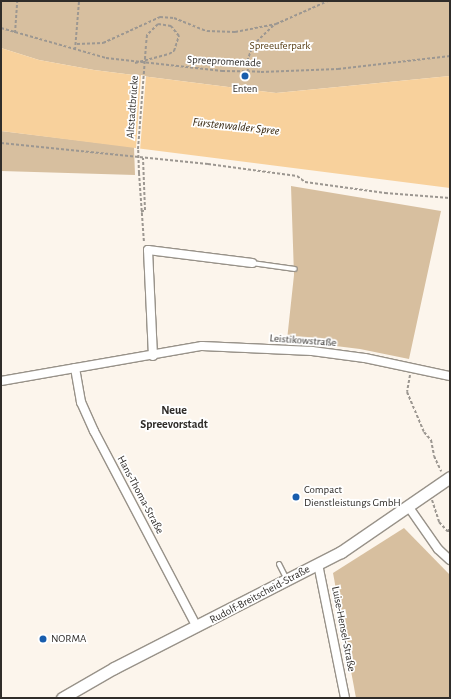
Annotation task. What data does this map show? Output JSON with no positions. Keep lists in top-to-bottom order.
{
  "streets": {
    "main road": ["Rudolf-Breitscheid-Straße"],
    "street": ["Leistikowstraße", "Hans-Thoma-Straße", "Luise-Hensel-Straße"],
    "path": ["Spreepromenade", "Altstadtbrücke"]
  },
  "crossings": [
    ["Spreepromenade", "Altstadtbrücke"],
    ["Leistikowstraße", "Hans-Thoma-Straße"],
    ["Hans-Thoma-Straße", "Rudolf-Breitscheid-Straße"],
    ["Rudolf-Breitscheid-Straße", "Luise-Hensel-Straße"]
  ],
  "districts": ["Neue Spreevorstadt"],
  "water": ["Fürstenwalder Spree"],
  "parks": ["Spreeuferpark"],
  "places": ["Enten", "Compact Dienstleistungs GmbH", "NORMA"]
}
